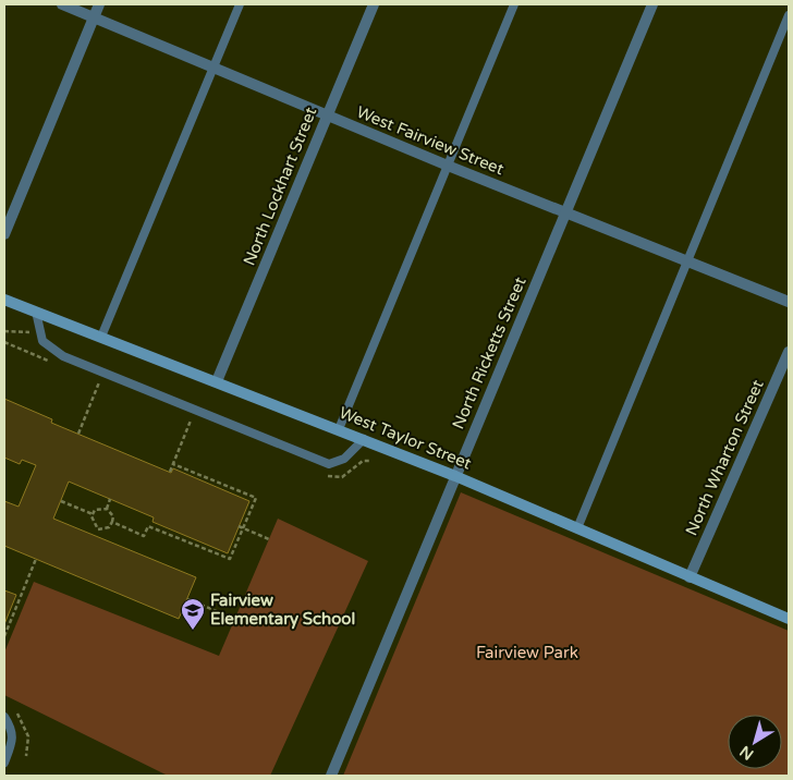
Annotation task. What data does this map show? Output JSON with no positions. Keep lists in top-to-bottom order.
{
  "streets": {
    "main road": ["West Taylor Street"],
    "street": [
      "West Fairview Street",
      "North Lockhart Street",
      "North Ricketts Street",
      "North Wharton Street"
    ]
  },
  "crossings": [
    ["West Fairview Street", "North Lockhart Street"],
    ["West Fairview Street", "North Ricketts Street"],
    ["North Lockhart Street", "West Taylor Street"],
    ["North Ricketts Street", "West Taylor Street"],
    ["West Taylor Street", "North Wharton Street"]
  ],
  "parks": ["Fairview Park"],
  "places": {
    "school or university": ["Fairview Elementary School"]
  },
  "north": "bottom left"
}
